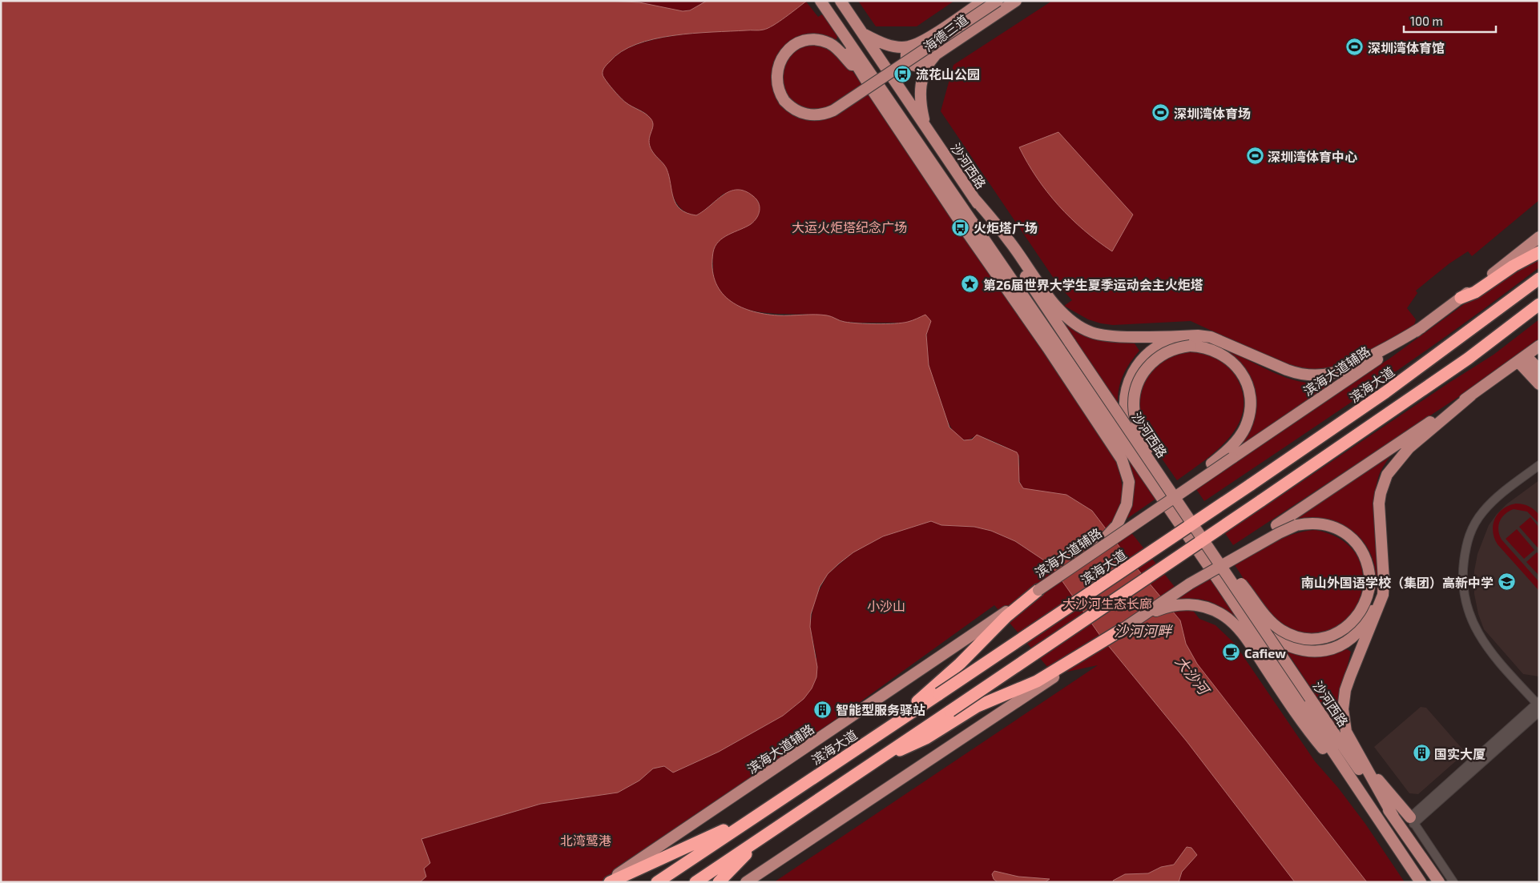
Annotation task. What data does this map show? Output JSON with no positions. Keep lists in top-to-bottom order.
{
  "streets": {
    "highway": ["滨海大道"],
    "main road": ["海德三道", "沙河西路", "滨海大道辅路"]
  },
  "crossings": [
    ["海德三道", "沙河西路"]
  ],
  "water": ["沙河河畔", "大沙河"],
  "parks": [
    "大运火炬塔纪念广场",
    "大沙河生态长廊",
    "小沙山",
    "北湾鹭港"
  ],
  "places": {
    "sports": ["深圳湾体育馆", "深圳湾体育场", "深圳湾体育中心"],
    "bus stop": ["流花山公园", "火炬塔广场"],
    "place": ["第26届世界大学生夏季运动会主火炬塔"],
    "school or university": ["南山外国语学校（集团）高新中学"],
    "cafe": ["Cafiew"],
    "building": ["智能型服务驿站", "国实大厦"]
  },
  "scale_bar": "100 m"
}
